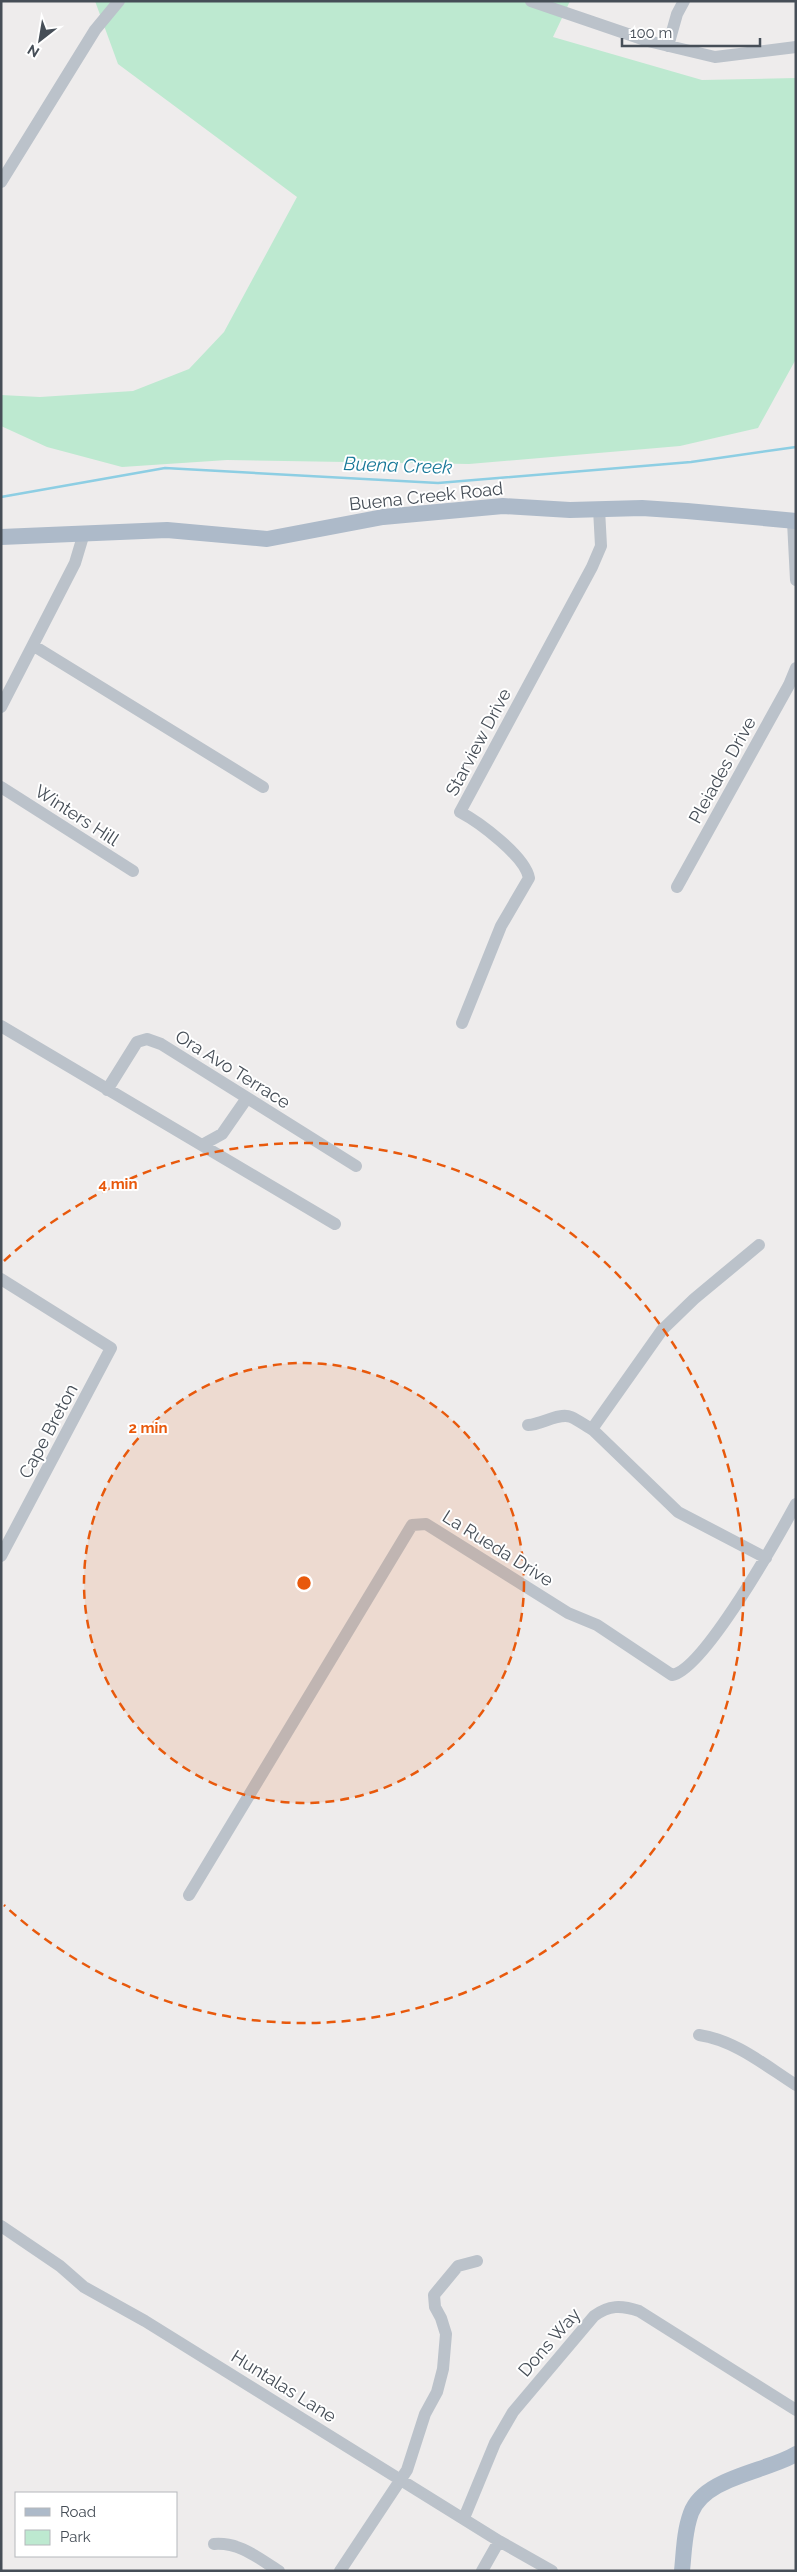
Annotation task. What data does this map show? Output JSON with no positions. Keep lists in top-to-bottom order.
{
  "streets": {
    "main road": ["Buena Creek Road"],
    "street": [
      "Starview Drive",
      "Pleiades Drive",
      "Winters Hill",
      "Ora Avo Terrace",
      "Cape Breton",
      "La Rueda Drive",
      "Dons Way",
      "Huntalas Lane"
    ]
  },
  "crossings": [
    ["Buena Creek Road", "Starview Drive"],
    ["Dons Way", "Huntalas Lane"]
  ],
  "water": ["Buena Creek"],
  "legend": ["Road", "Park"],
  "scale_bar": "100 m",
  "north": "bottom left",
  "rings": ["4 min", "2 min"]
}
